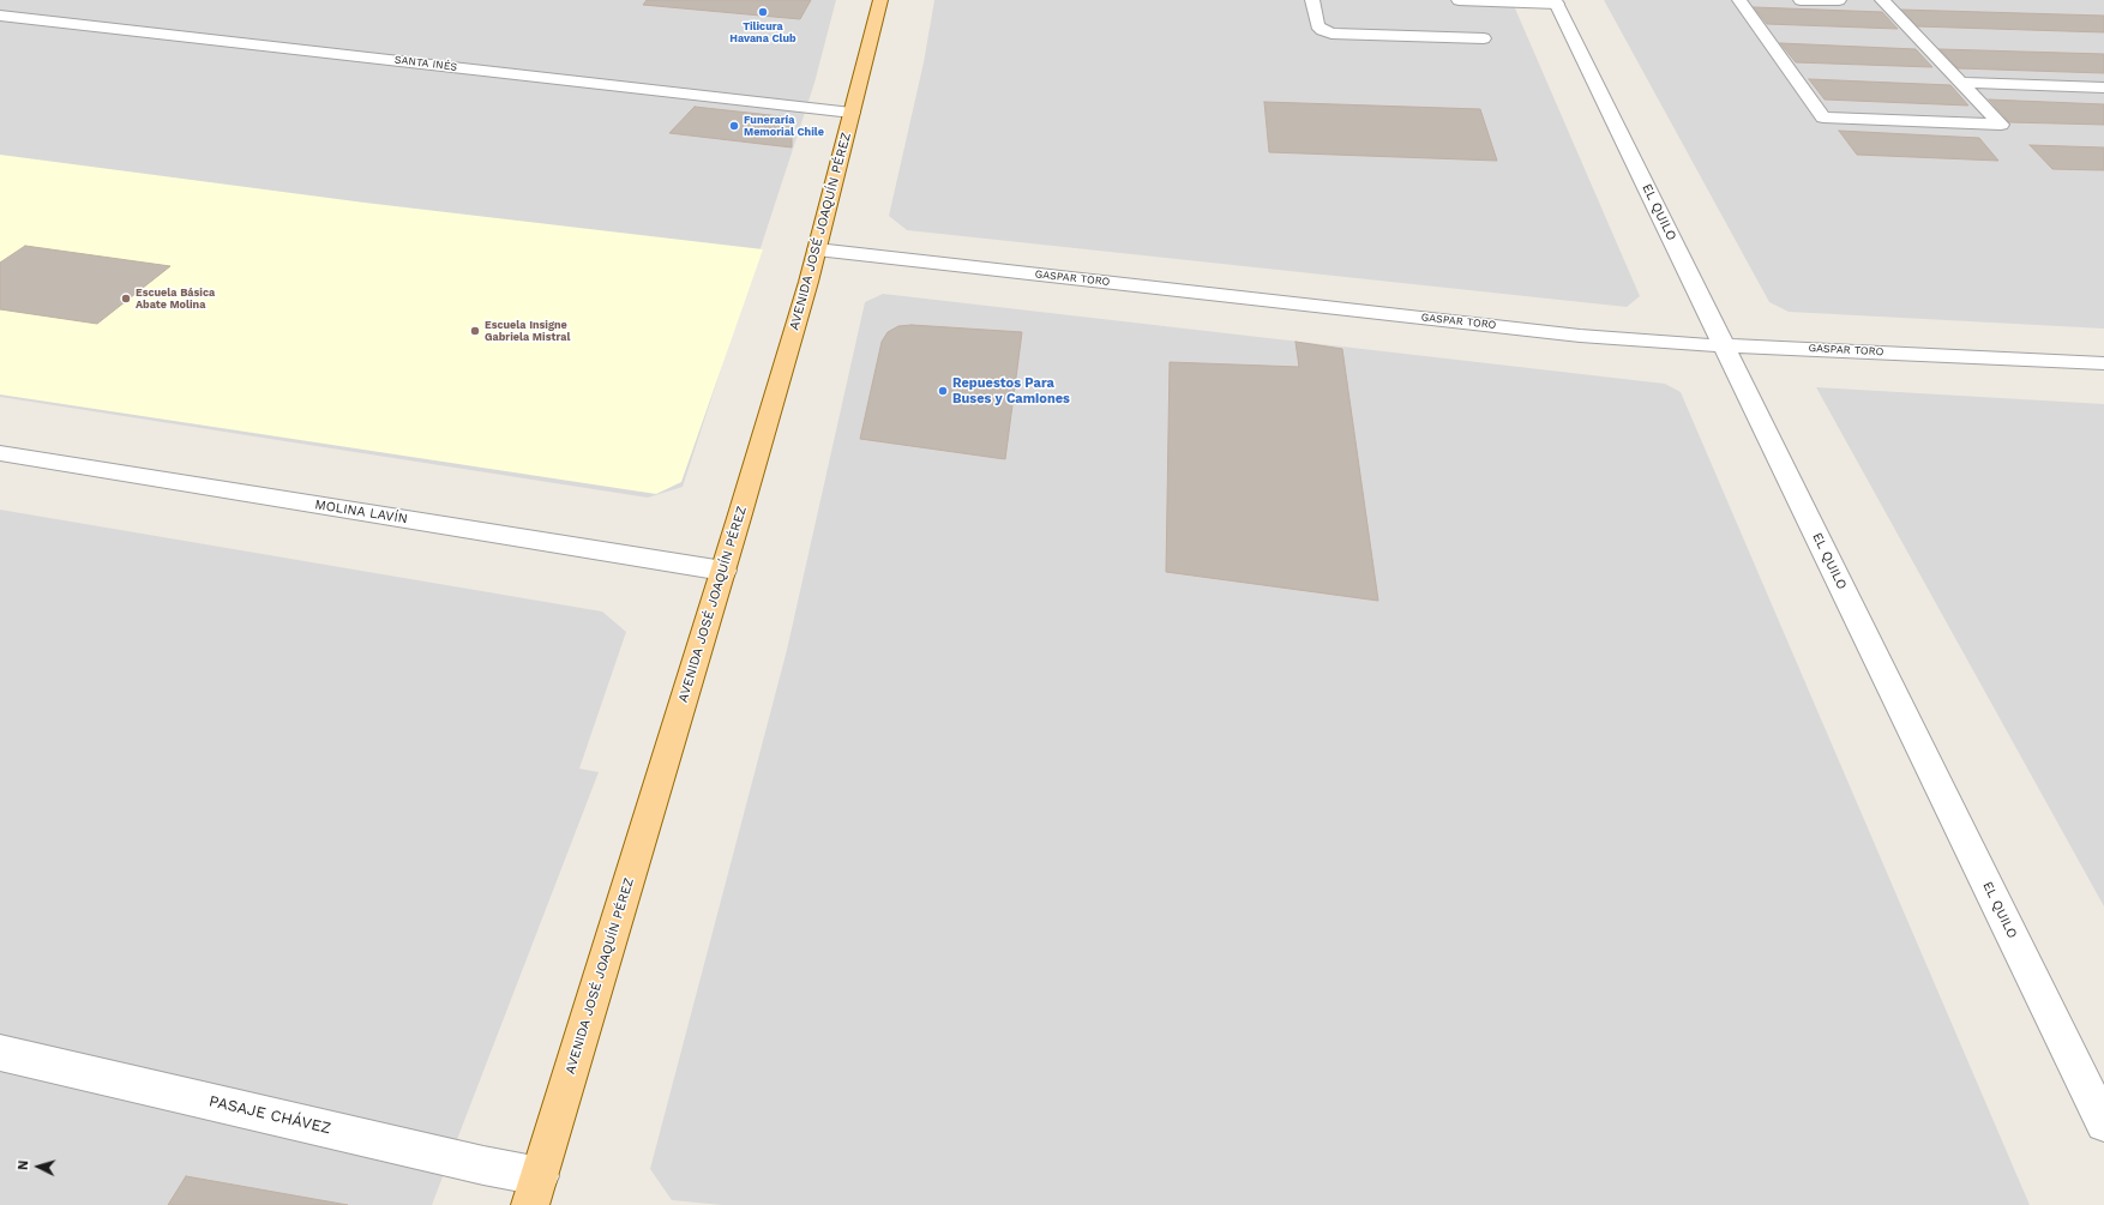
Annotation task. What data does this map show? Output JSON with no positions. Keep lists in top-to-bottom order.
{
  "streets": {
    "main road": ["AVENIDA JOSÉ JOAQUÍN PÉREZ"],
    "street": [
      "SANTA INÉS",
      "EL QUILO",
      "GASPAR TORO",
      "MOLINA LAVÍN",
      "PASAJE CHÁVEZ"
    ]
  },
  "crossings": [
    ["SANTA INÉS", "AVENIDA JOSÉ JOAQUÍN PÉREZ"],
    ["EL QUILO", "GASPAR TORO"],
    ["AVENIDA JOSÉ JOAQUÍN PÉREZ", "GASPAR TORO"],
    ["AVENIDA JOSÉ JOAQUÍN PÉREZ", "MOLINA LAVÍN"],
    ["AVENIDA JOSÉ JOAQUÍN PÉREZ", "PASAJE CHÁVEZ"]
  ],
  "places": [
    "Tilicura Havana Club",
    "Funeraría Memorial Chile",
    "Escuela Básica Abate Molina",
    "Escuela Insigne Gabriela Mistral",
    "Repuestos Para Buses y Camiones"
  ],
  "north": "left"
}
